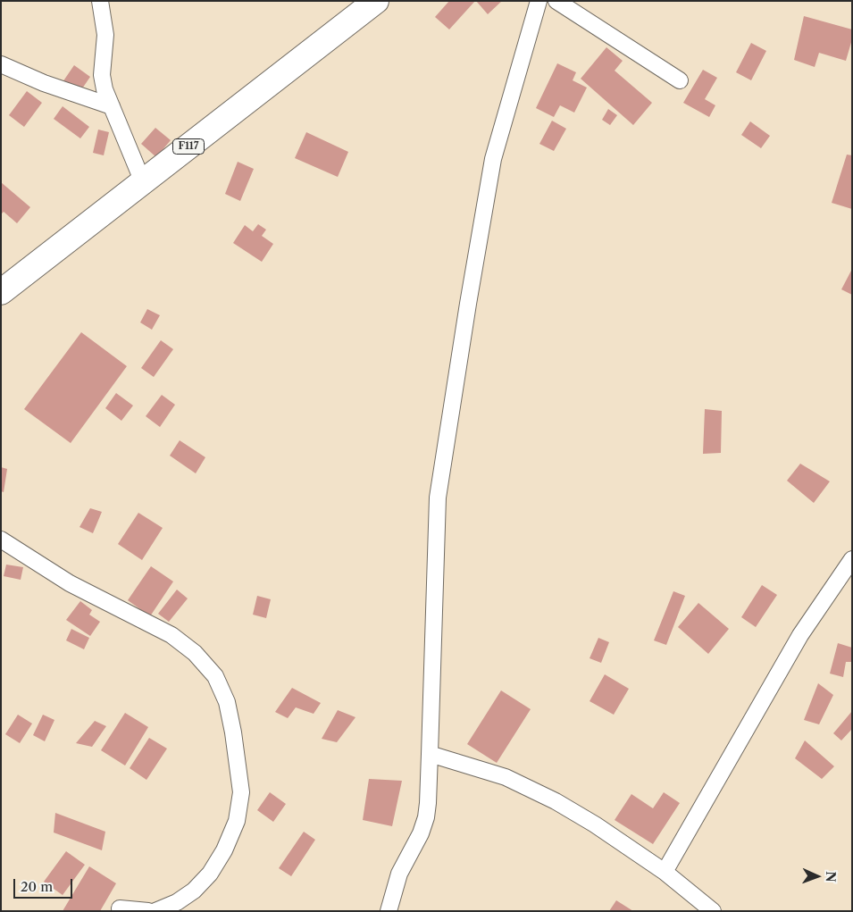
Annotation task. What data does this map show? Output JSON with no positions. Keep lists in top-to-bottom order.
{
  "streets": {
    "main road": ["F117"]
  },
  "scale_bar": "20 m",
  "north": "right"
}
